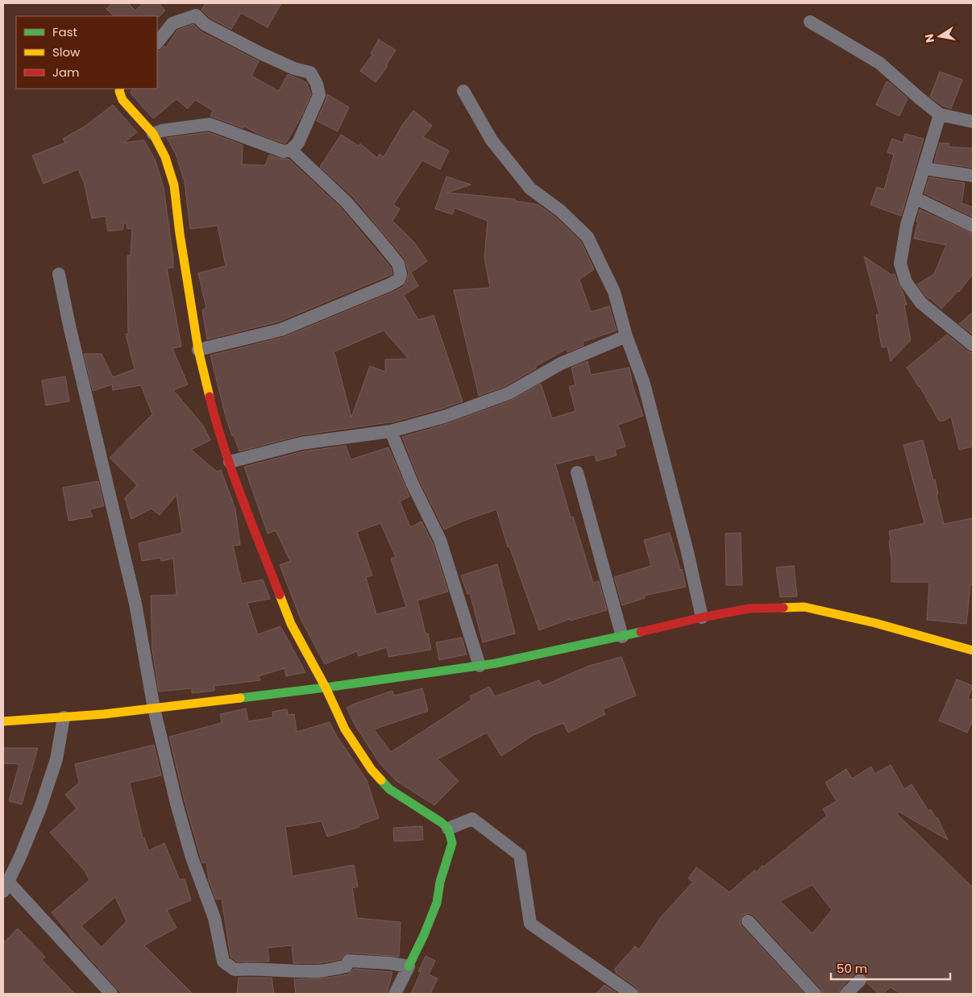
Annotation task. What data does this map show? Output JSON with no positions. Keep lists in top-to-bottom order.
{
  "legend": ["Fast", "Slow", "Jam"],
  "scale_bar": "50 m",
  "north": "left"
}
